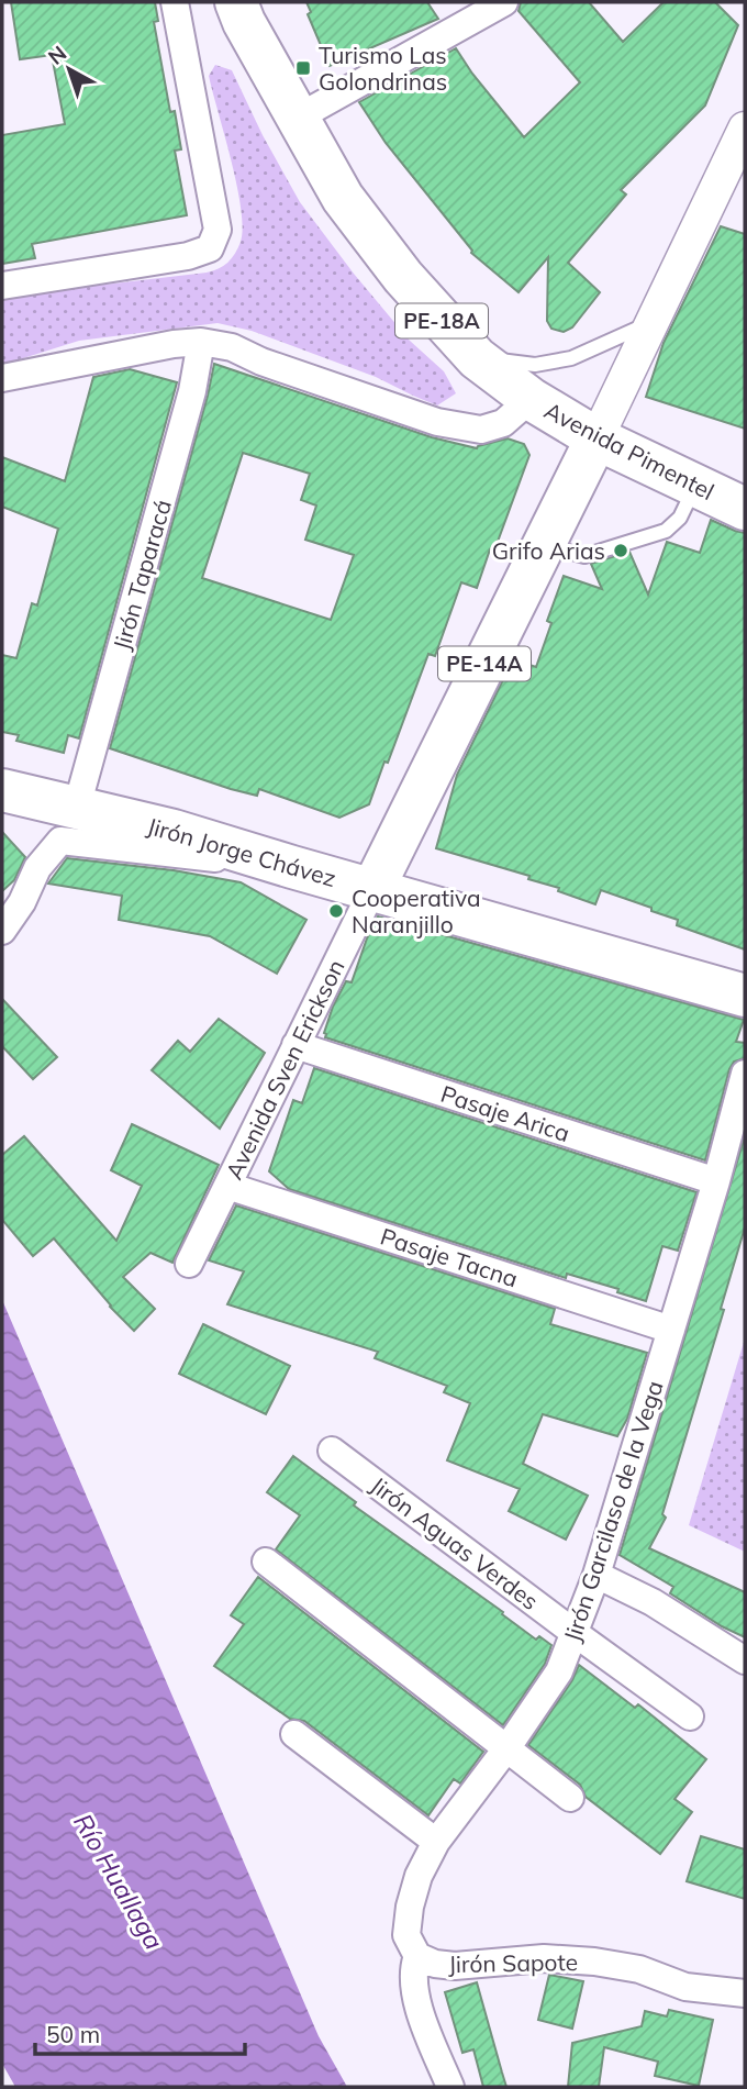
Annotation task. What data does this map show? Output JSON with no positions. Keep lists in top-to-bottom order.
{
  "streets": {
    "main road": [
      "PE-18A",
      "Avenida Pimentel",
      "PE-14A",
      "Jirón Jorge Chávez",
      "Avenida Sven Erickson"
    ],
    "street": [
      "Jirón Taparacá",
      "Pasaje Arica",
      "Pasaje Tacna",
      "Jirón Garcilaso de la Vega",
      "Jirón Aguas Verdes",
      "Jirón Sapote"
    ]
  },
  "crossings": [
    ["Avenida Pimentel", "Avenida Sven Erickson"],
    ["Jirón Taparacá", "Jirón Jorge Chávez"],
    ["Jirón Jorge Chávez", "Avenida Sven Erickson"],
    ["Avenida Sven Erickson", "Pasaje Arica"],
    ["Avenida Sven Erickson", "Pasaje Tacna"],
    ["Pasaje Arica", "Jirón Garcilaso de la Vega"],
    ["Pasaje Tacna", "Jirón Garcilaso de la Vega"],
    ["Jirón Garcilaso de la Vega", "Jirón Aguas Verdes"],
    ["Jirón Garcilaso de la Vega", "Jirón Sapote"]
  ],
  "water": ["Río Huallaga"],
  "places": {
    "transit": ["Turismo Las Golondrinas"],
    "other": ["Grifo Arias", "Cooperativa Naranjillo"]
  },
  "scale_bar": "50 m",
  "north": "top left"
}
